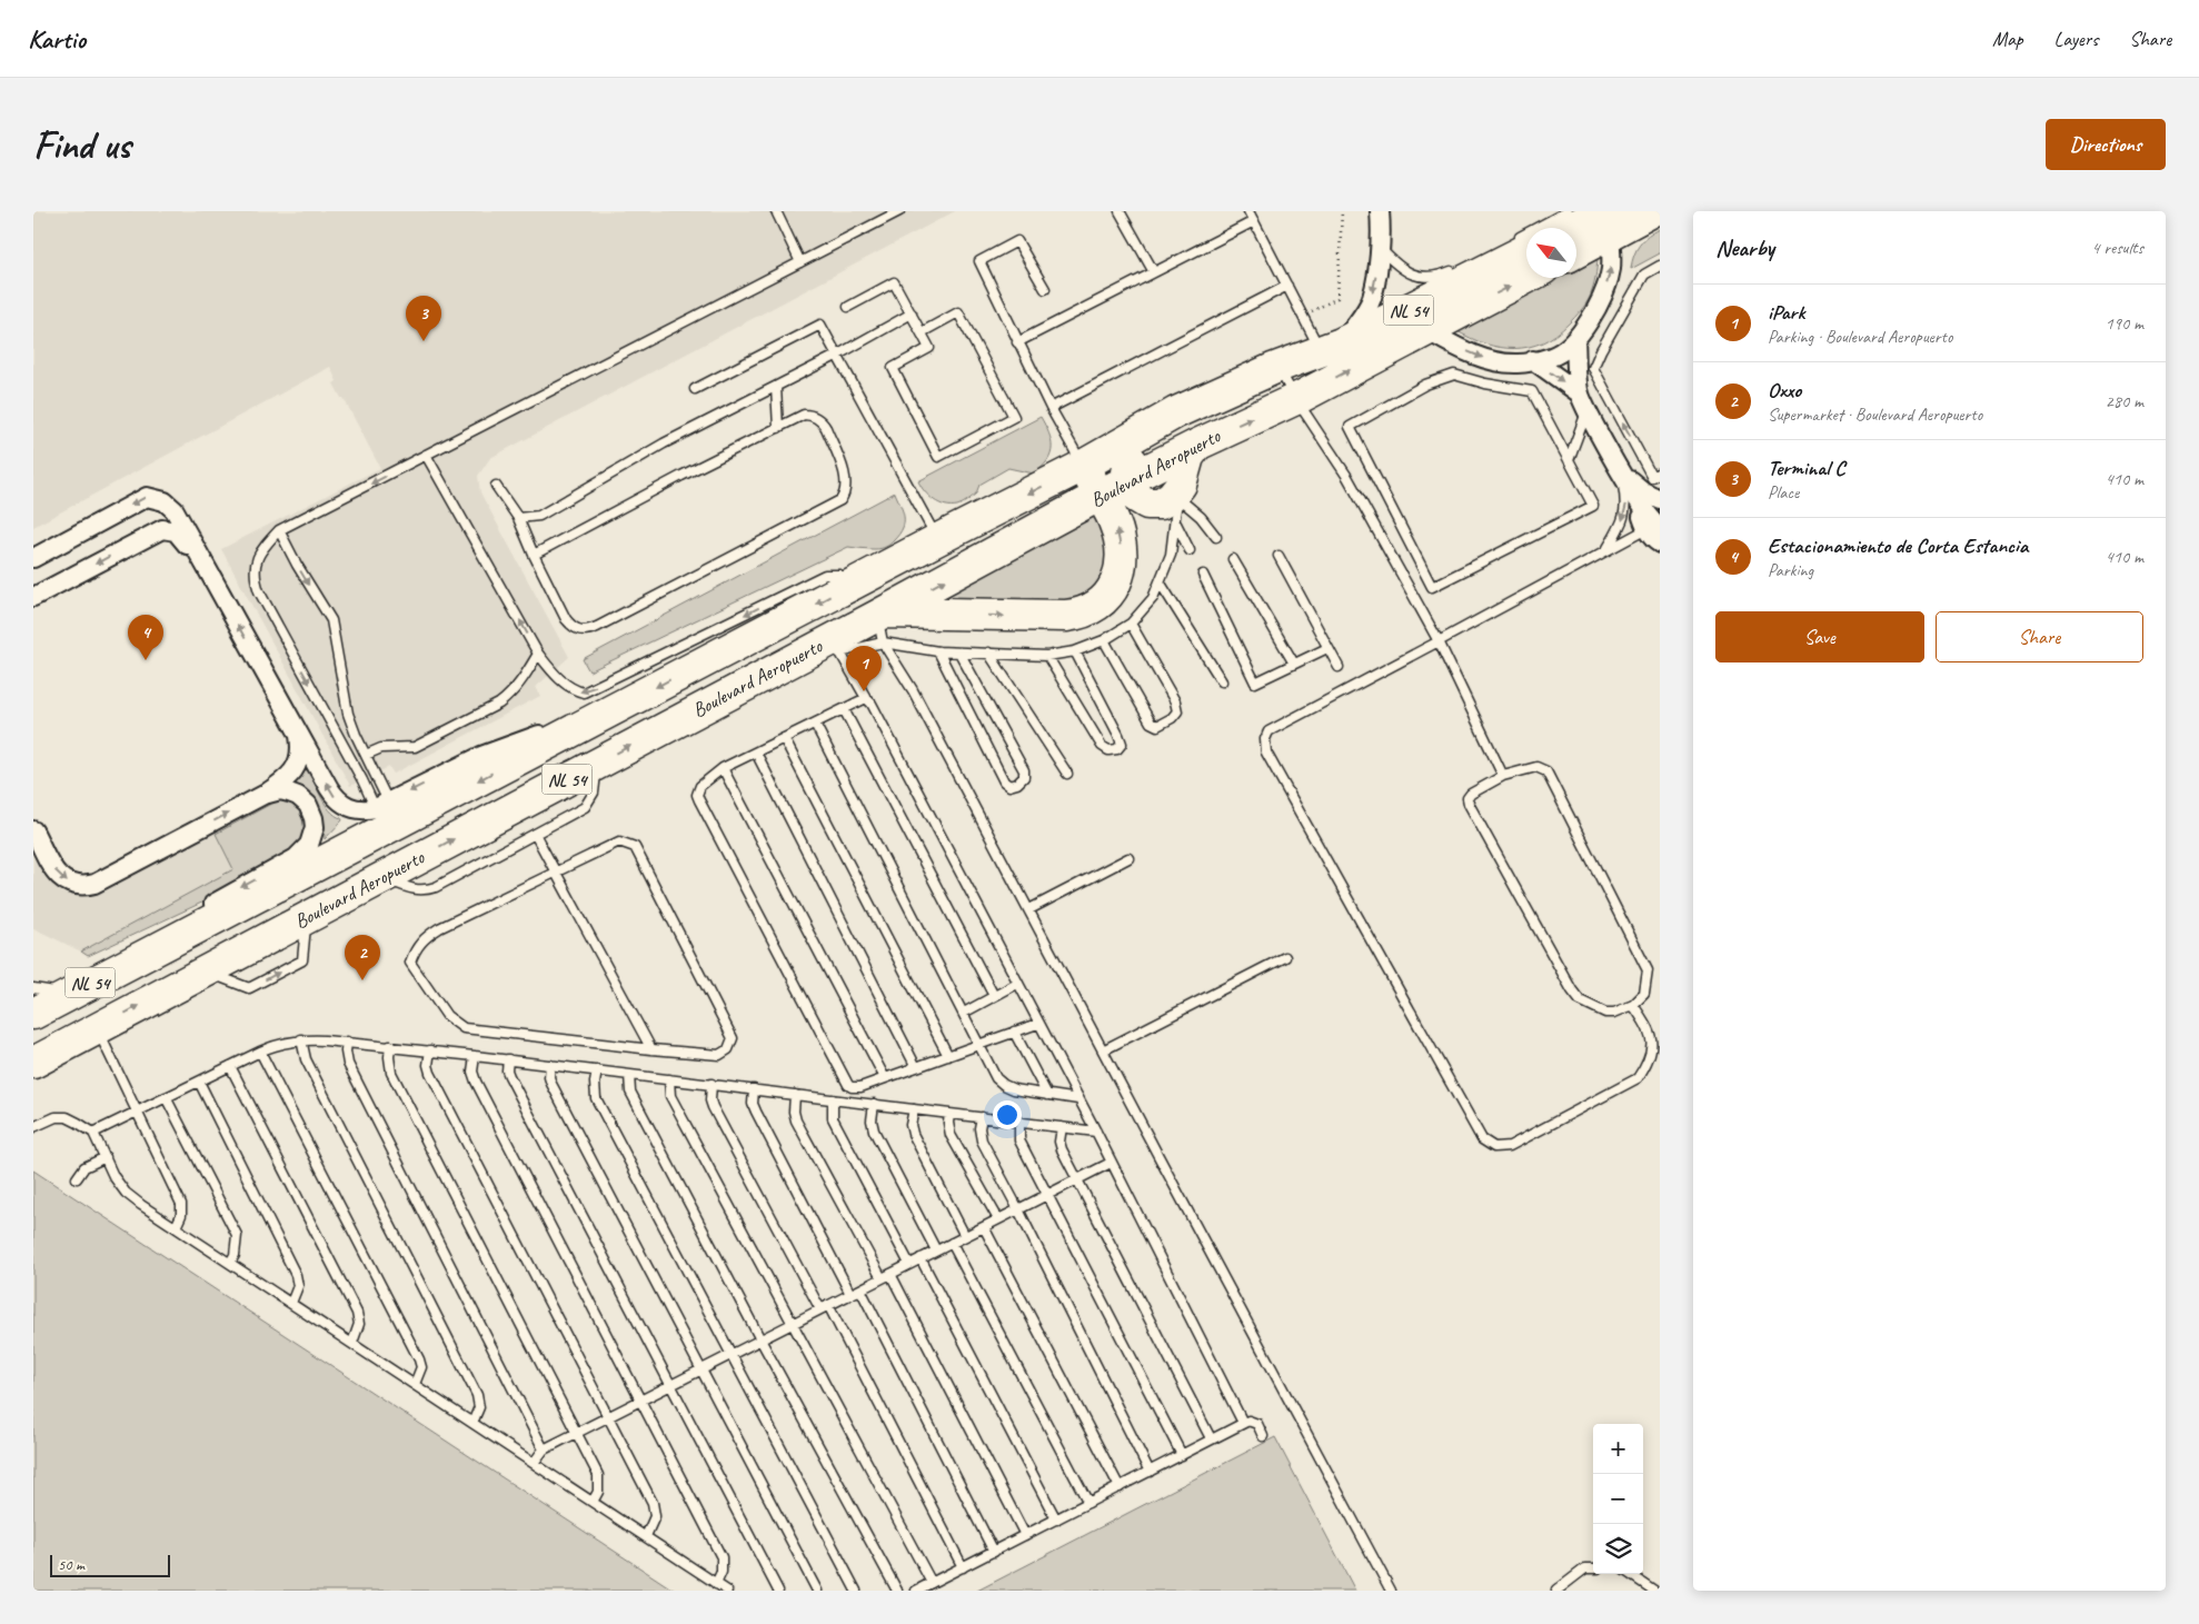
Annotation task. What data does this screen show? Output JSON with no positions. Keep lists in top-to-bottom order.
{
  "streets": {
    "highway": ["NL 54", "Boulevard Aeropuerto"]
  },
  "scale_bar": "50 m",
  "north": "top left",
  "page": {
    "header": "Kartio",
    "nav": ["Map", "Layers", "Share"],
    "buttons": [
      "Directions",
      ["Save", "Share"]
    ],
    "title": "Find us",
    "heading": ["Nearby", "4 results"],
    "list": [
      {
        "mark": "1",
        "name": "iPark",
        "note": "Parking · Boulevard Aeropuerto",
        "value": "190 m"
      },
      {
        "mark": "2",
        "name": "Oxxo",
        "note": "Supermarket · Boulevard Aeropuerto",
        "value": "280 m"
      },
      {
        "mark": "3",
        "name": "Terminal C",
        "note": "Place",
        "value": "410 m"
      },
      {
        "mark": "4",
        "name": "Estacionamiento de Corta Estancia",
        "note": "Parking",
        "value": "410 m"
      }
    ],
    "pins": [
      "3",
      "4",
      "1",
      "2"
    ],
    "map_buttons": ["+", "−"],
    "scale": "50 m"
  }
}
